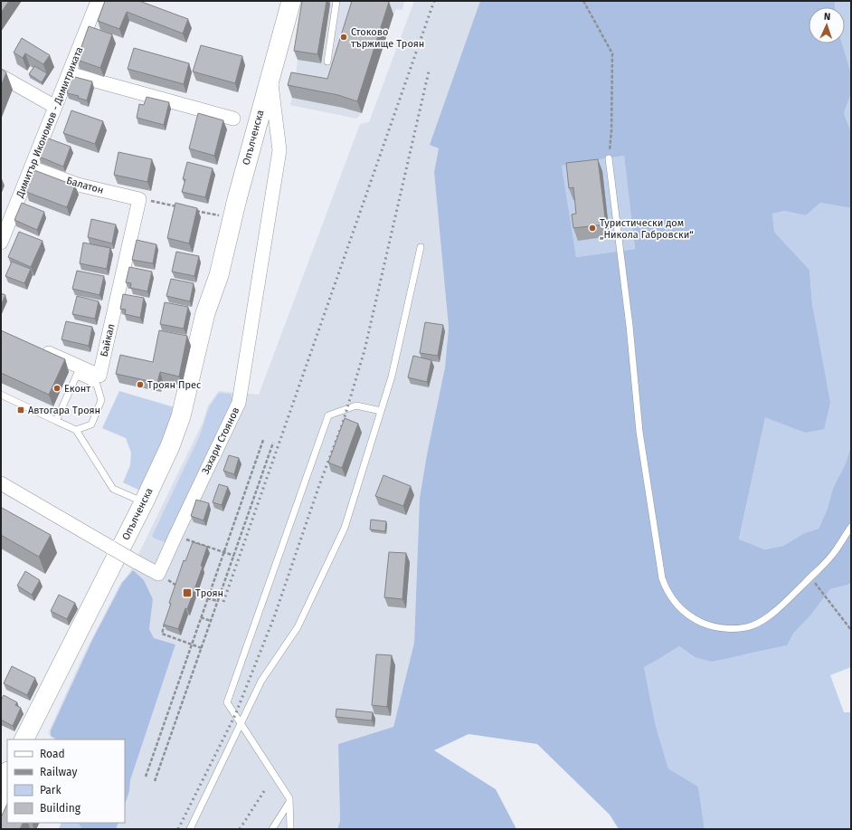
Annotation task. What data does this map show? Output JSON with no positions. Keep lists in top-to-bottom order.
{
  "streets": {
    "street": [
      "Димитър Икономов - Димитриката",
      "Опълченска",
      "Балатон",
      "Байкал",
      "Захари Стоянов"
    ]
  },
  "crossings": [
    ["Димитър Икономов - Димитриката", "Балатон"],
    ["Опълченска", "Захари Стоянов"],
    ["Балатон", "Байкал"]
  ],
  "places": {
    "other": [
      "Стоково тържище Троян",
      "Туристически дом „Никола Габровски“",
      "Троян Прес",
      "Еконт"
    ],
    "transit": ["Автогара Троян", "Троян"]
  },
  "legend": [
    "Road",
    "Railway",
    "Park",
    "Building"
  ],
  "north": "top"
}
